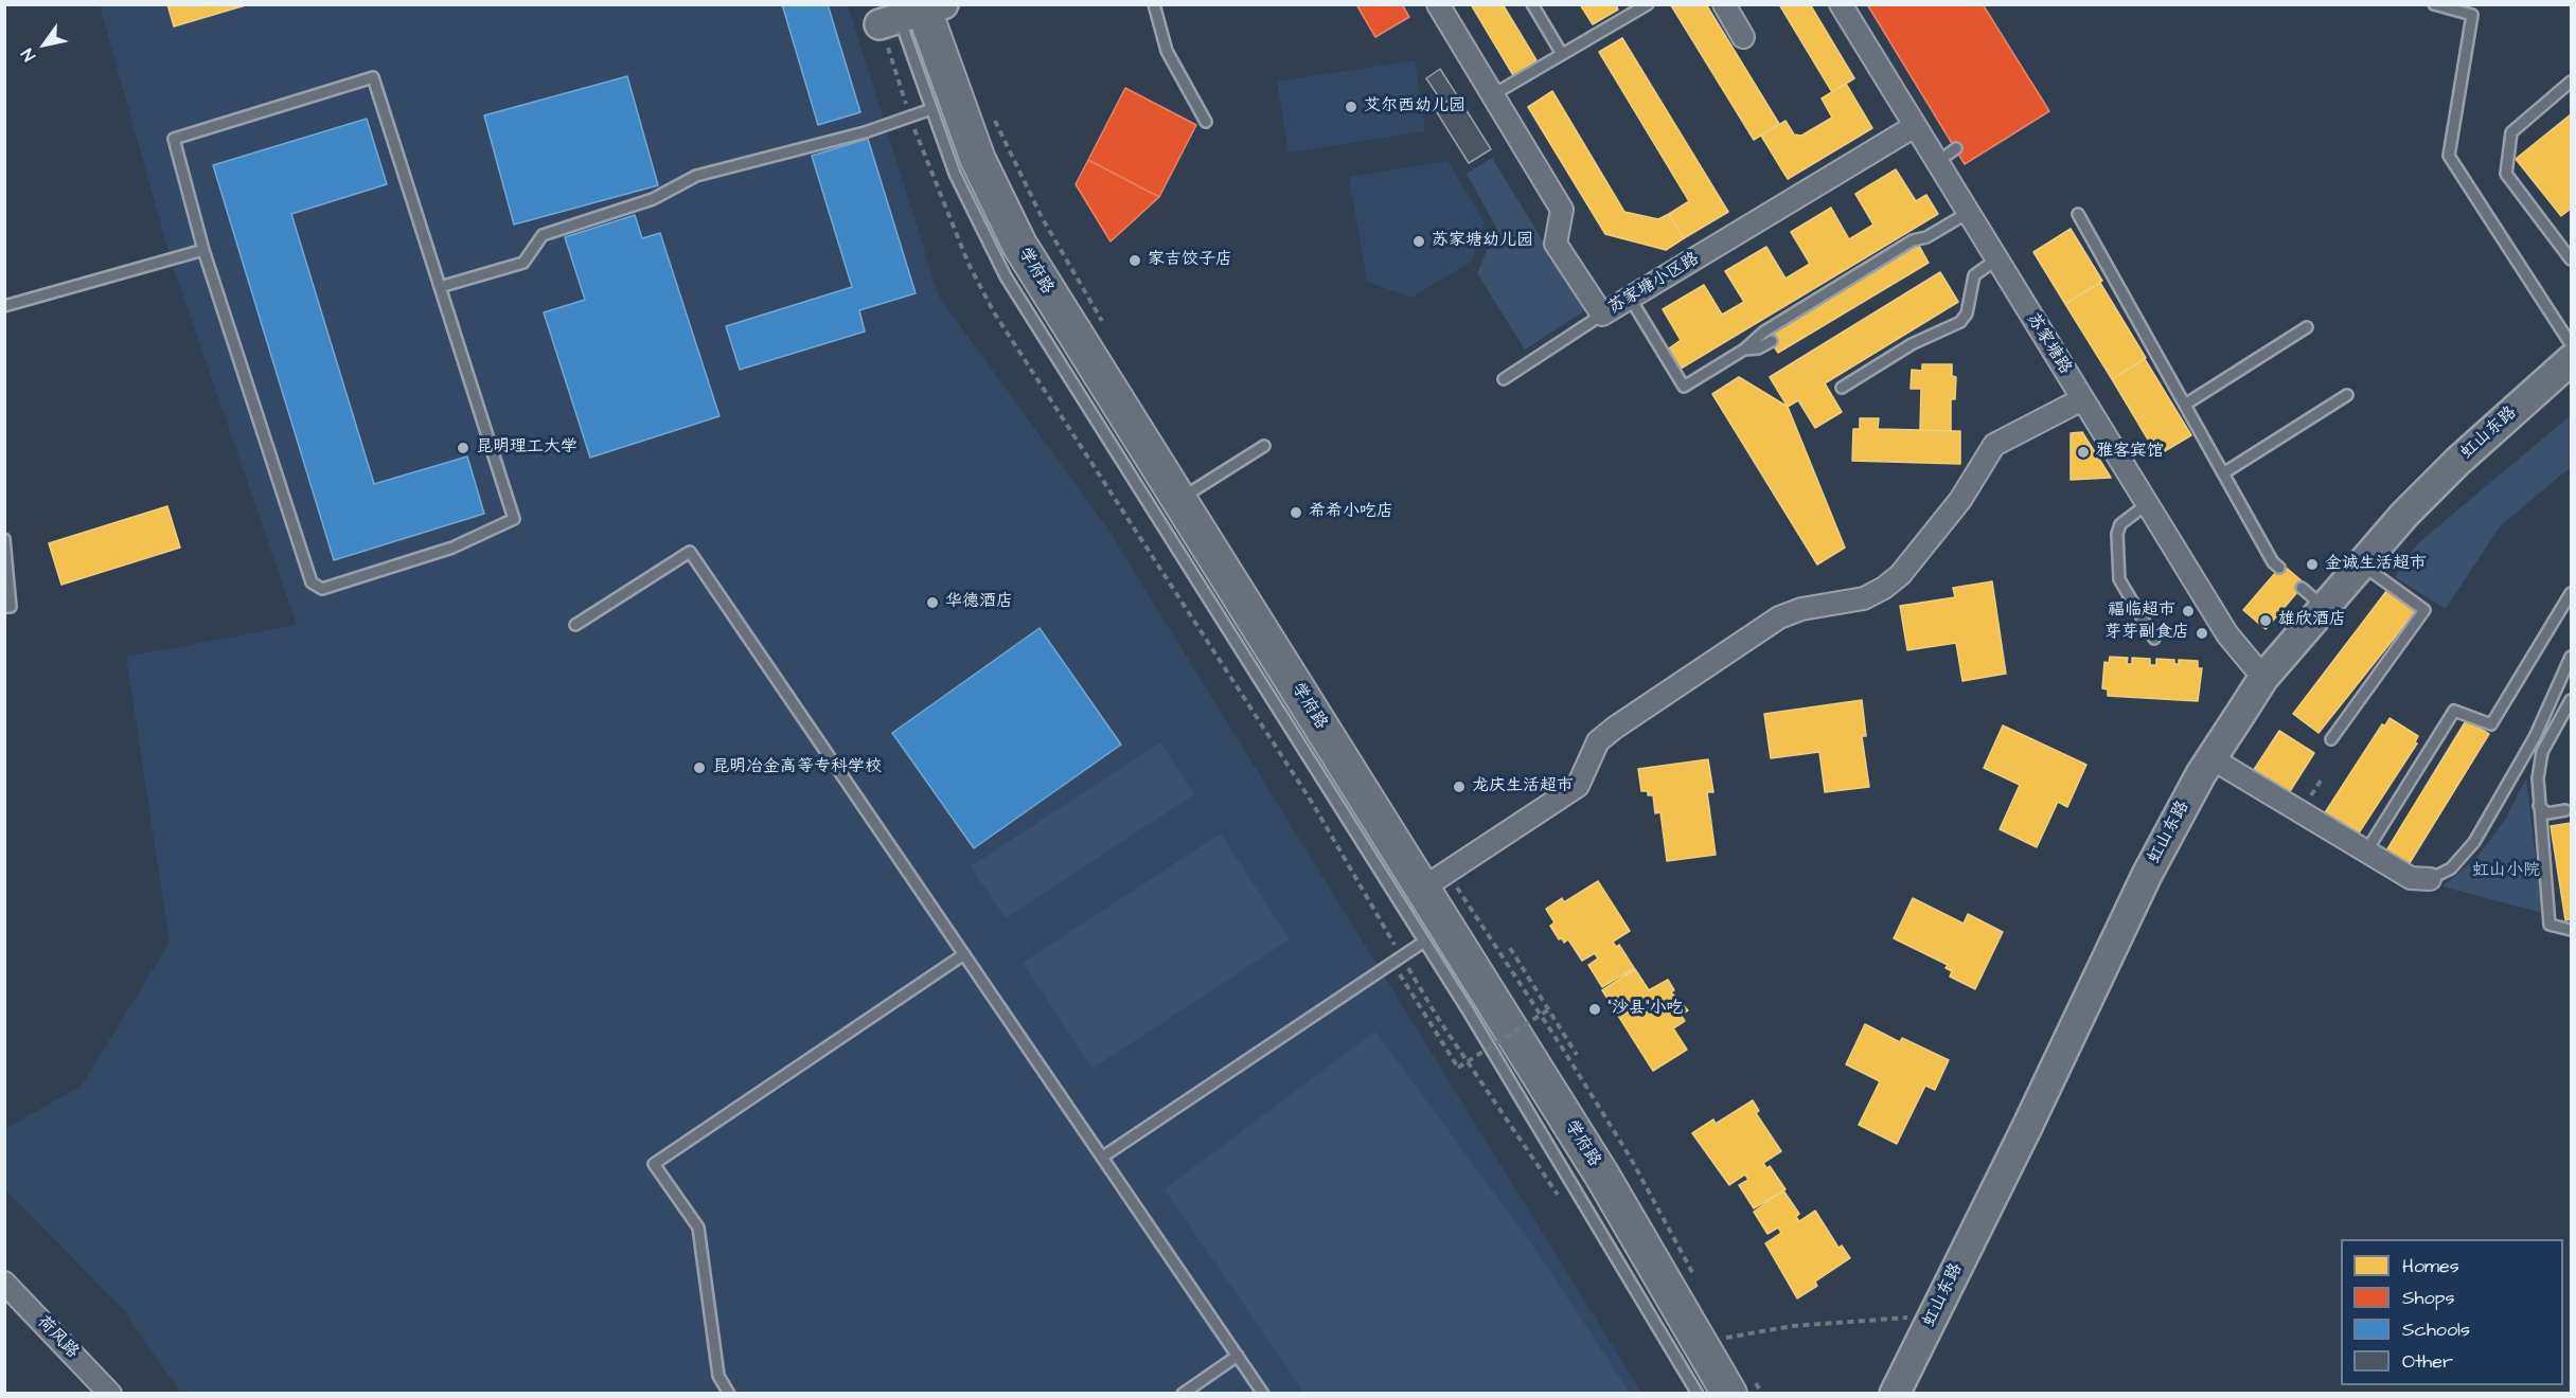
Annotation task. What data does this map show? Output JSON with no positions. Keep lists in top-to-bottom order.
{
  "streets": {
    "main road": ["学府路"],
    "street": [
      "苏家塘小区路",
      "苏家塘路",
      "虹山东路",
      "荷风路"
    ]
  },
  "crossings": [
    ["苏家塘小区路", "苏家塘路"],
    ["苏家塘路", "虹山东路"]
  ],
  "parks": ["虹山小院"],
  "places": [
    "艾尔西幼儿园",
    "苏家塘幼儿园",
    "家吉饺子店",
    "昆明理工大学",
    "雅客宾馆",
    "希希小吃店",
    "金诚生活超市",
    "华德酒店",
    "福临超市",
    "雄欣酒店",
    "芽芽副食店",
    "昆明冶金高等专科学校",
    "龙庆生活超市",
    "“沙县”小吃"
  ],
  "legend": [
    "Homes",
    "Shops",
    "Schools",
    "Other"
  ],
  "north": "bottom left"
}
